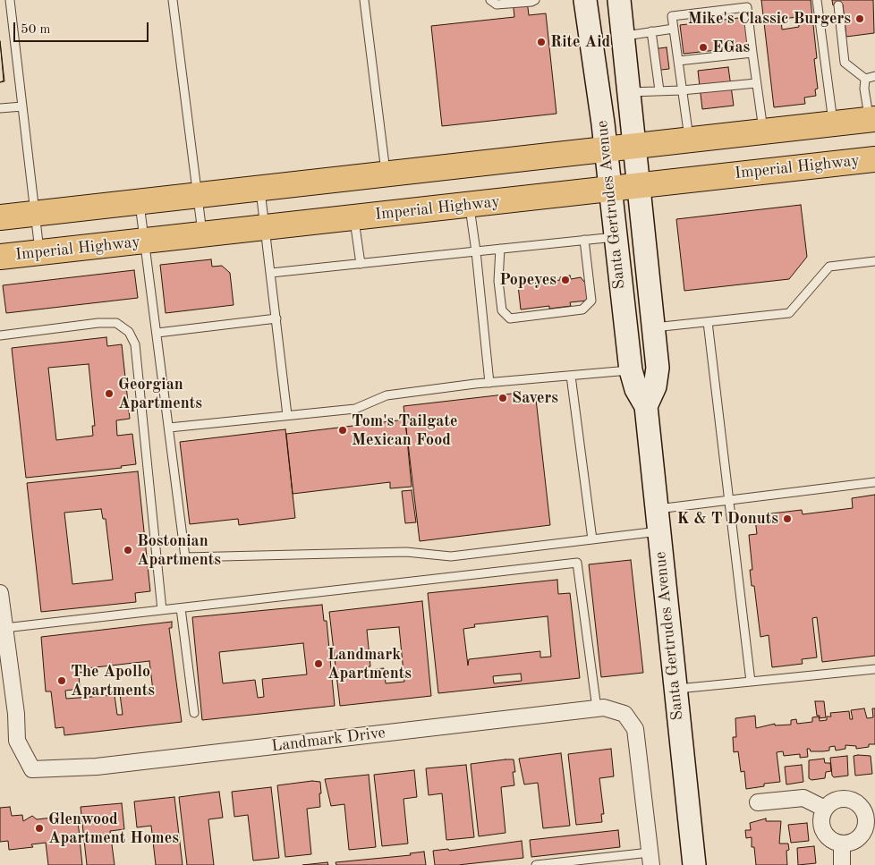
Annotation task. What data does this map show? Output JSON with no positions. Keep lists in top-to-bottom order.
{
  "streets": {
    "main road": ["Imperial Highway", "Santa Gertrudes Avenue"],
    "street": ["Landmark Drive"]
  },
  "crossings": [
    ["Imperial Highway", "Santa Gertrudes Avenue"]
  ],
  "places": [
    "Mike's Classic Burgers",
    "Rite Aid",
    "EGas",
    "Popeyes",
    "Georgian Apartments",
    "Savers",
    "Tom's Tailgate Mexican Food",
    "K & T Donuts",
    "Bostonian Apartments",
    "Landmark Apartments",
    "The Apollo Apartments",
    "Glenwood Apartment Homes"
  ],
  "scale_bar": "50 m"
}
